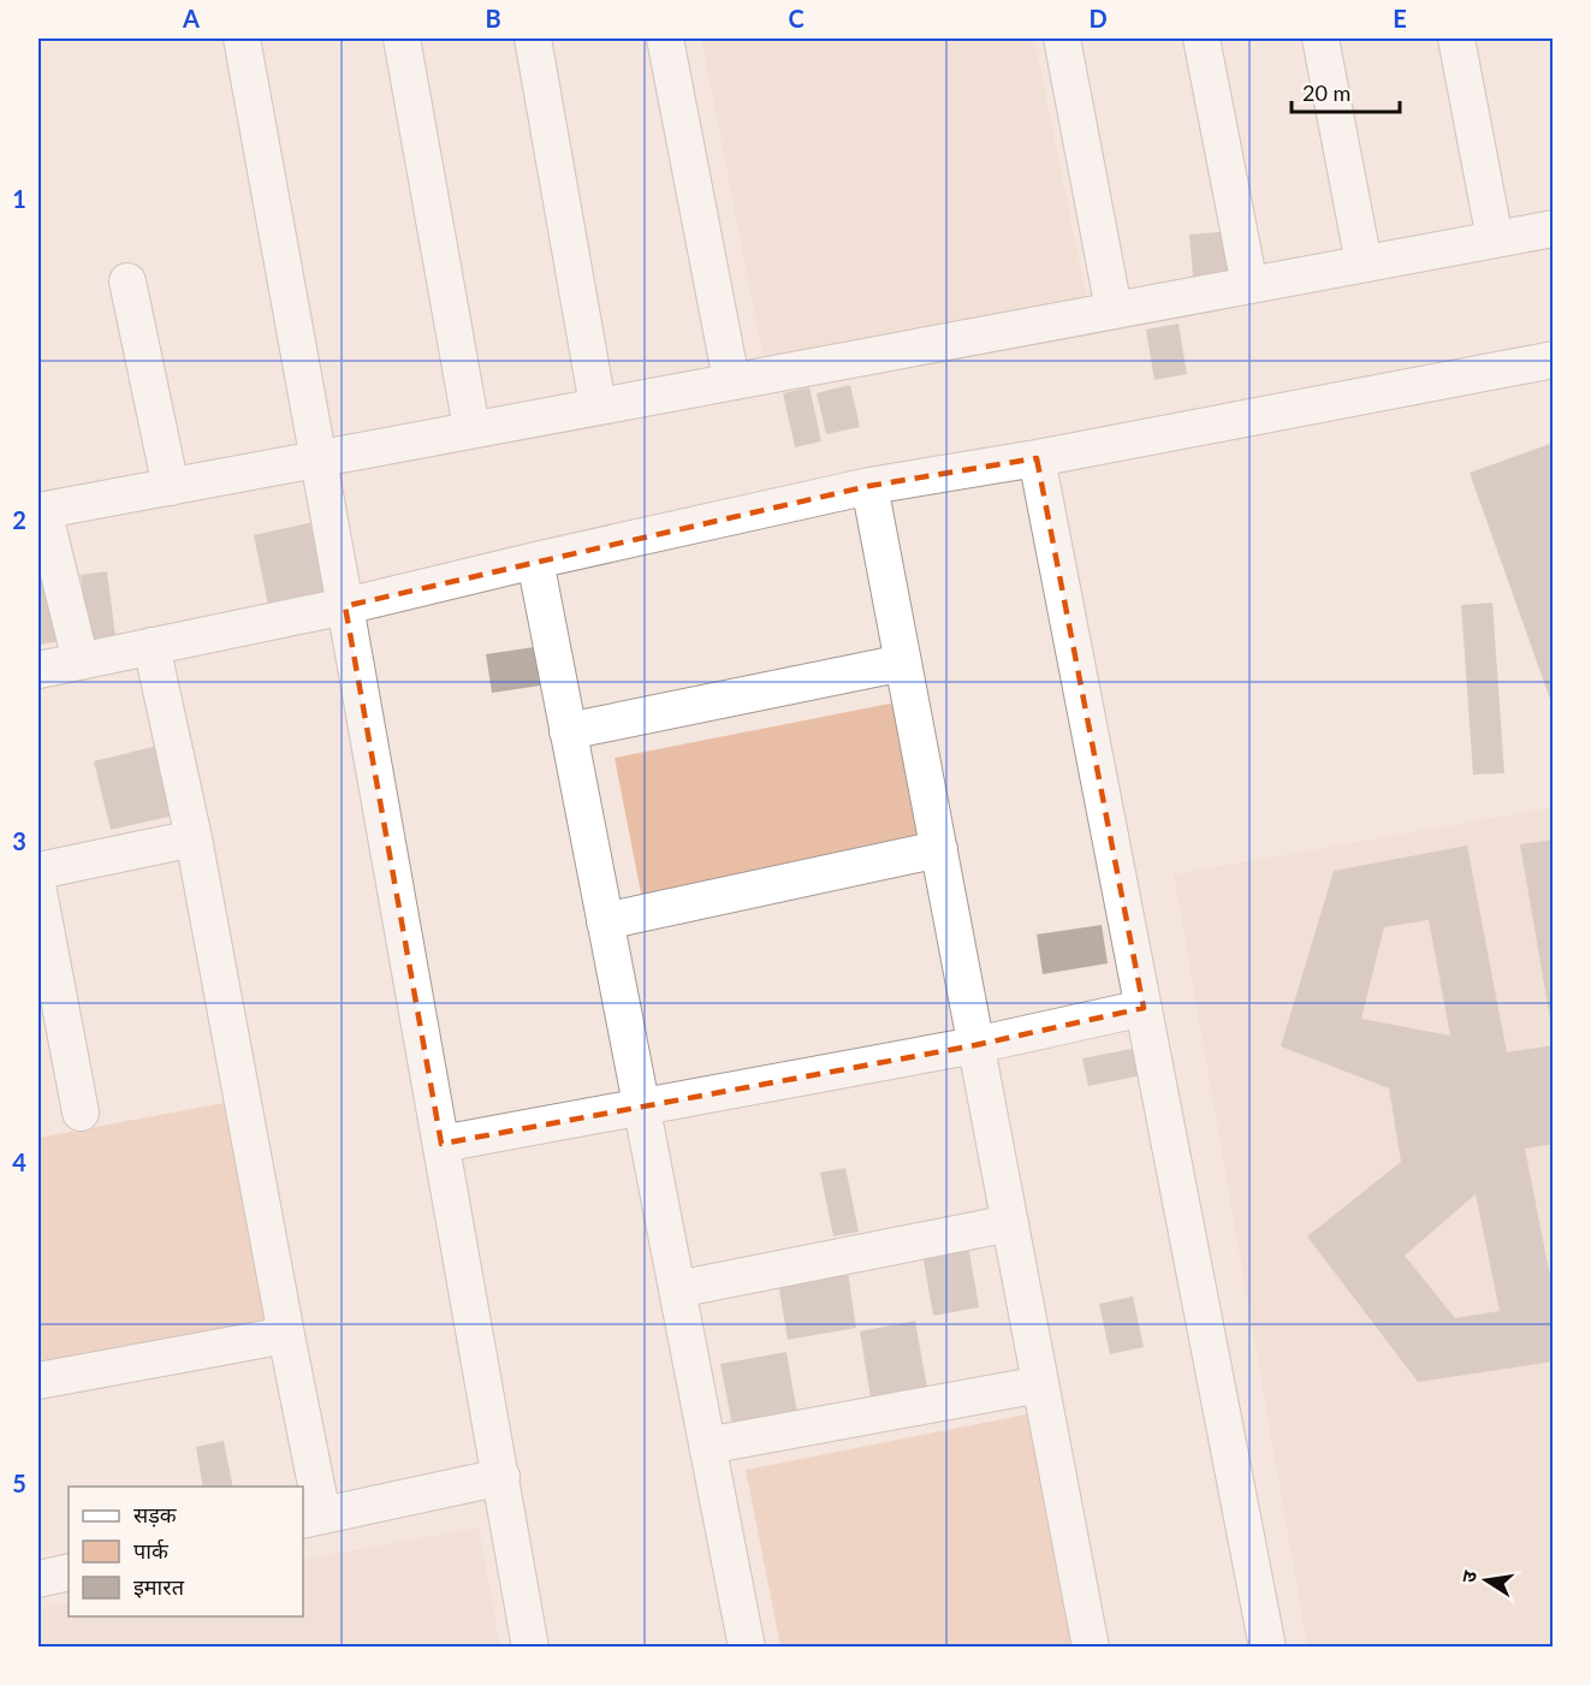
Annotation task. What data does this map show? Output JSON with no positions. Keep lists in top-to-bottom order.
{
  "legend": ["सड़क", "पार्क", "इमारत"],
  "scale_bar": "20 m",
  "north": "left",
  "grid": {
    "columns": [
      "A",
      "B",
      "C",
      "D",
      "E"
    ],
    "rows": [
      "1",
      "2",
      "3",
      "4",
      "5"
    ]
  }
}
